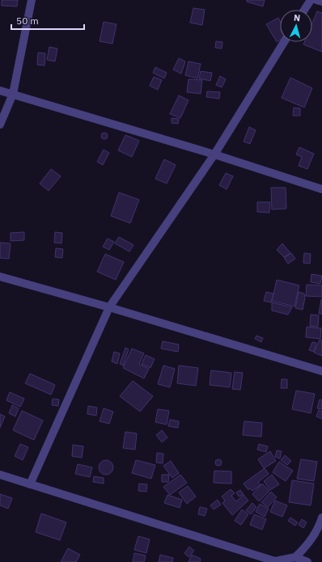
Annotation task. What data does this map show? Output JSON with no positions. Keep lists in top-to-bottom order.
{
  "scale_bar": "50 m",
  "north": "top"
}
